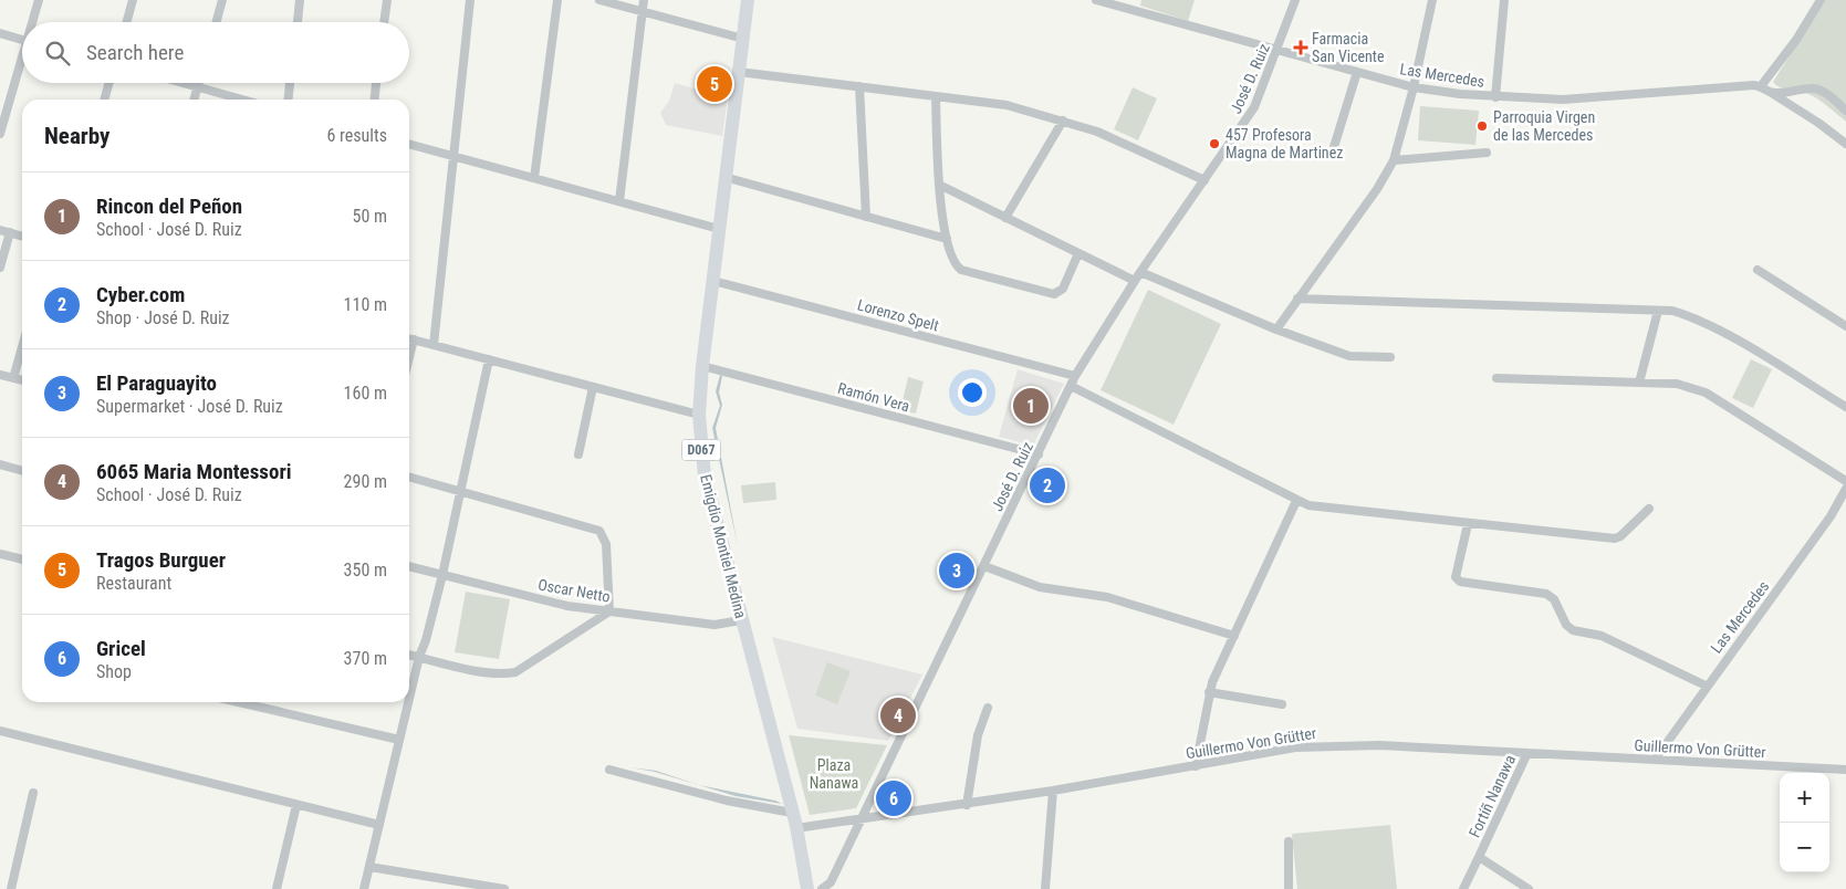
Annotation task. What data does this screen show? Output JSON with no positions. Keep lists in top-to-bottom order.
{
  "streets": {
    "main road": ["D067", "Emigdio Montiel Medina"],
    "street": [
      "Las Mercedes",
      "José D. Ruiz",
      "Lorenzo Spelt",
      "Ramón Vera",
      "Oscar Netto",
      "Guillermo Von Grütter",
      "Fortíñ Nanawa"
    ]
  },
  "crossings": [
    ["Las Mercedes", "José D. Ruiz"],
    ["Las Mercedes", "Guillermo Von Grütter"],
    ["José D. Ruiz", "Lorenzo Spelt"],
    ["José D. Ruiz", "Ramón Vera"],
    ["José D. Ruiz", "Guillermo Von Grütter"],
    ["Lorenzo Spelt", "Emigdio Montiel Medina"],
    ["Ramón Vera", "Emigdio Montiel Medina"],
    ["Emigdio Montiel Medina", "Oscar Netto"],
    ["Emigdio Montiel Medina", "Guillermo Von Grütter"],
    ["Guillermo Von Grütter", "Fortíñ Nanawa"]
  ],
  "parks": ["Plaza Nanawa"],
  "places": {
    "health": ["Farmacia San Vicente"],
    "other": ["Parroquia Virgen de las Mercedes", "457 Profesora Magna de Martinez"]
  },
  "page": {
    "search": "Search here",
    "pins": [
      "5",
      "1",
      "2",
      "3",
      "4",
      "6"
    ],
    "heading": ["Nearby", "6 results"],
    "list": [
      {
        "mark": "1",
        "name": "Rincon del Peñon",
        "note": "School · José D. Ruiz",
        "value": "50 m"
      },
      {
        "mark": "2",
        "name": "Cyber.com",
        "note": "Shop · José D. Ruiz",
        "value": "110 m"
      },
      {
        "mark": "3",
        "name": "El Paraguayito",
        "note": "Supermarket · José D. Ruiz",
        "value": "160 m"
      },
      {
        "mark": "4",
        "name": "6065 Maria Montessori",
        "note": "School · José D. Ruiz",
        "value": "290 m"
      },
      {
        "mark": "5",
        "name": "Tragos Burguer",
        "note": "Restaurant",
        "value": "350 m"
      },
      {
        "mark": "6",
        "name": "Gricel",
        "note": "Shop",
        "value": "370 m"
      }
    ],
    "map_buttons": ["+", "−"]
  }
}
